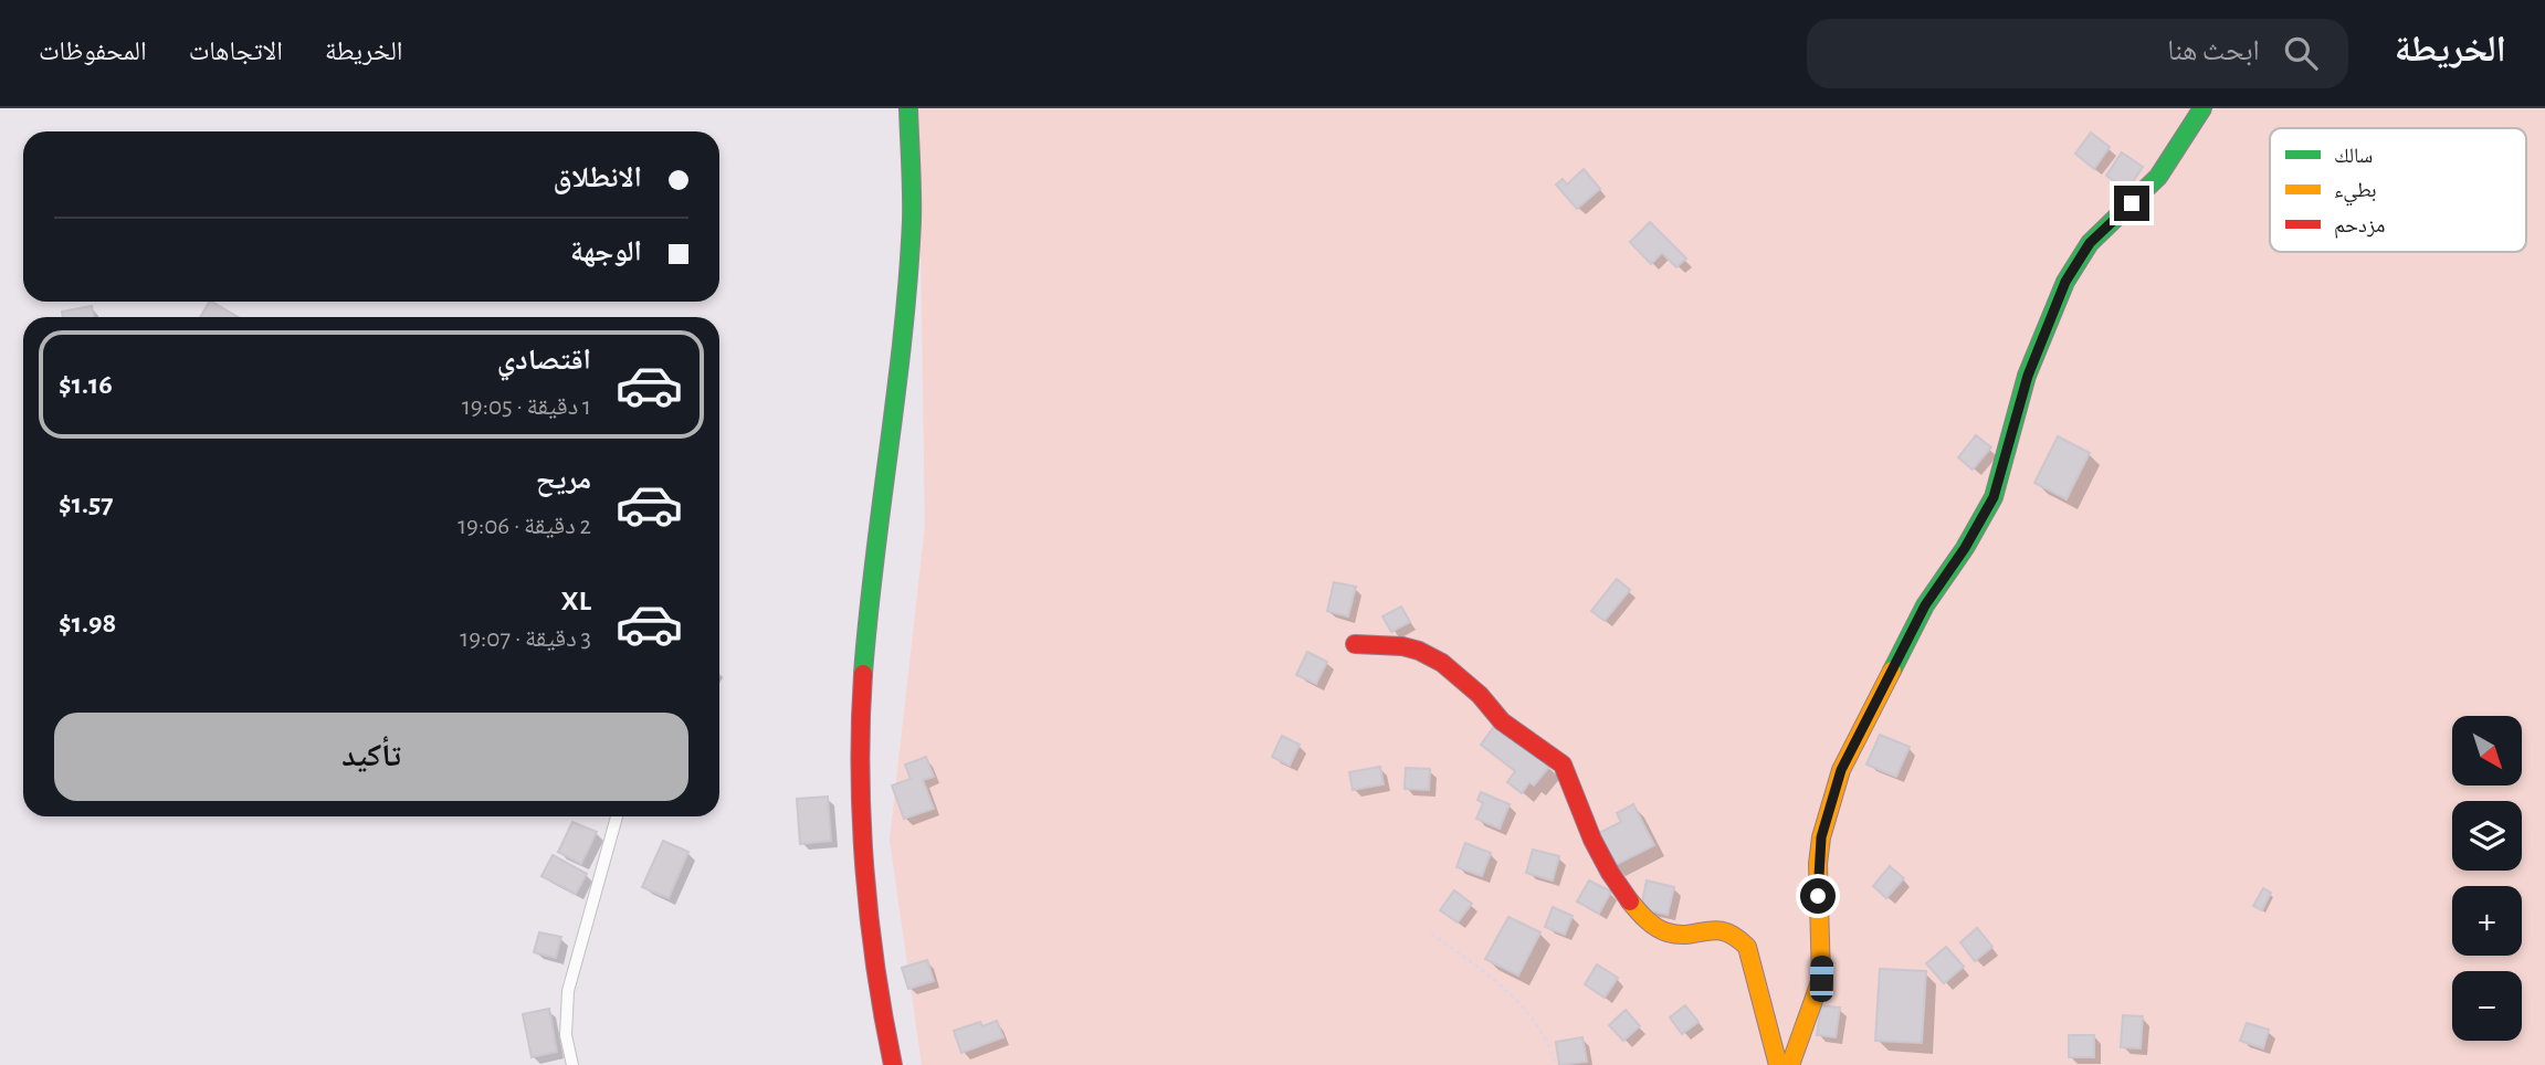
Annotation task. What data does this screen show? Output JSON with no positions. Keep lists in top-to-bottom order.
{
  "legend": ["سالك", "بطيء", "مزدحم"],
  "north": "bottom right",
  "page": {
    "header": "الخريطة",
    "search": "ابحث هنا",
    "nav": ["الخريطة", "الاتجاهات", "المحفوظات"],
    "banner": ["الانطلاق", "الوجهة"],
    "list": [
      {
        "name": "اقتصادي",
        "note": "1 دقيقة · 19:05",
        "value": "$1.16"
      },
      {
        "name": "مريح",
        "note": "2 دقيقة · 19:06",
        "value": "$1.57"
      },
      {
        "name": "XL",
        "note": "3 دقيقة · 19:07",
        "value": "$1.98"
      }
    ],
    "buttons": "تأكيد",
    "map_buttons": ["+", "−"]
  }
}
